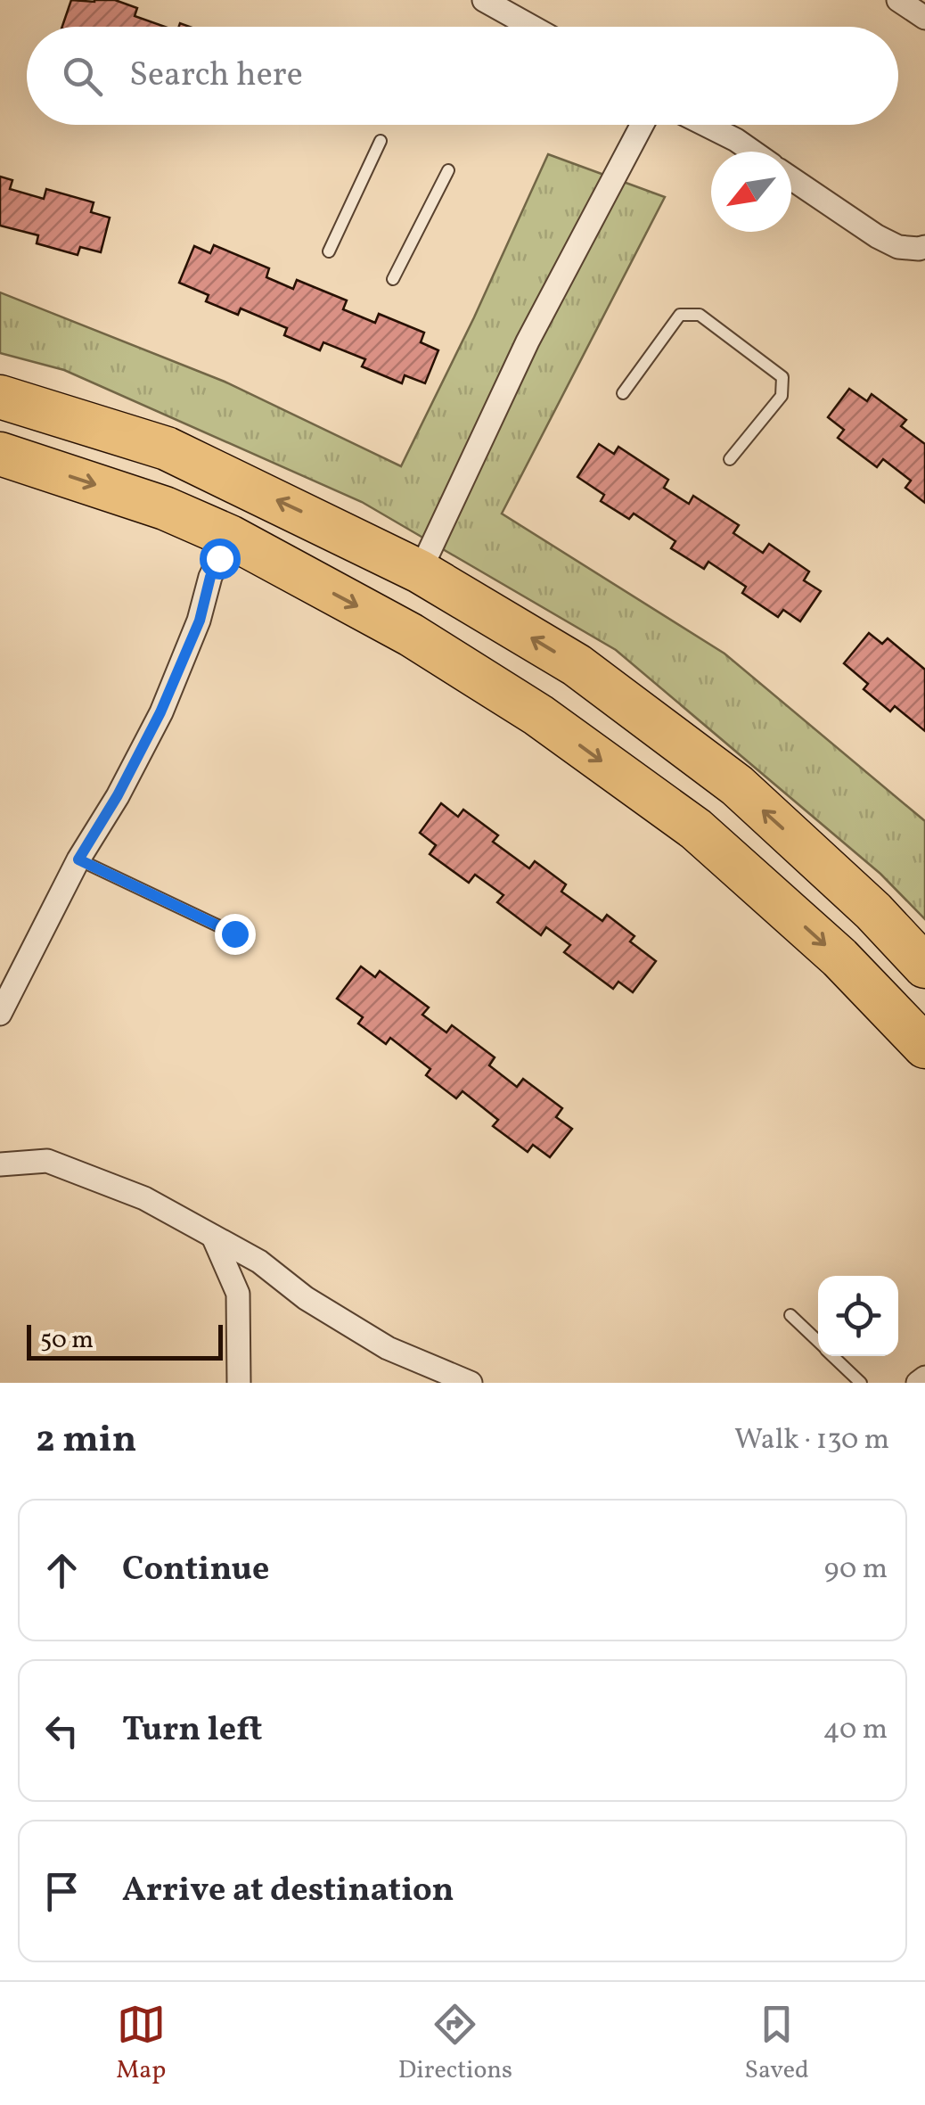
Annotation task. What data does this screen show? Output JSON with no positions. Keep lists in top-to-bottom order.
{
  "scale_bar": "50 m",
  "north": "bottom left",
  "page": {
    "search": "Search here",
    "scale": "50 m",
    "heading": ["2 min", "Walk · 130 m"],
    "list": [
      ["Continue", "90 m"],
      ["Turn left", "40 m"],
      "Arrive at destination"
    ],
    "nav": ["Map", "Directions", "Saved"]
  }
}
